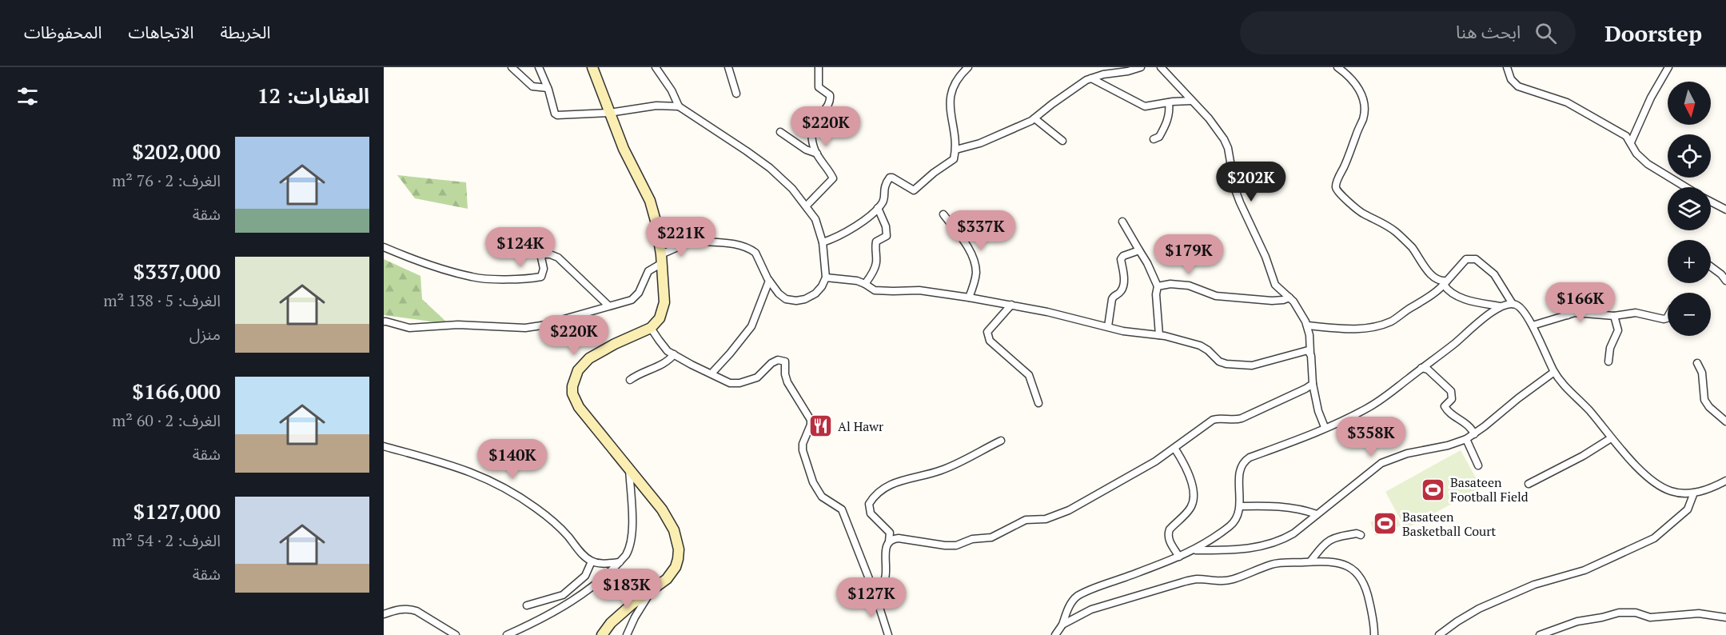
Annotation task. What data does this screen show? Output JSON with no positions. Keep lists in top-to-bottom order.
{
  "places": {
    "restaurant": ["Al Hawr"],
    "sports": ["Basateen Football Field", "Basateen Basketball Court"]
  },
  "north": "bottom",
  "page": {
    "header": "Doorstep",
    "search": "ابحث هنا",
    "nav": ["الخريطة", "الاتجاهات", "المحفوظات"],
    "heading": "العقارات: 12",
    "map_buttons": ["+", "−"],
    "price": [
      "$220K",
      "$202K",
      "$337K",
      "$221K",
      "$124K",
      "$179K",
      "$166K",
      "$220K",
      "$358K",
      "$140K",
      "$183K",
      "$127K"
    ],
    "list": [
      {
        "name": "$202,000",
        "note": "الغرف: 2 · 76 m² · شقة"
      },
      {
        "name": "$337,000",
        "note": "الغرف: 5 · 138 m² · منزل"
      },
      {
        "name": "$166,000",
        "note": "الغرف: 2 · 60 m² · شقة"
      },
      {
        "name": "$127,000",
        "note": "الغرف: 2 · 54 m² · شقة"
      }
    ]
  }
}
